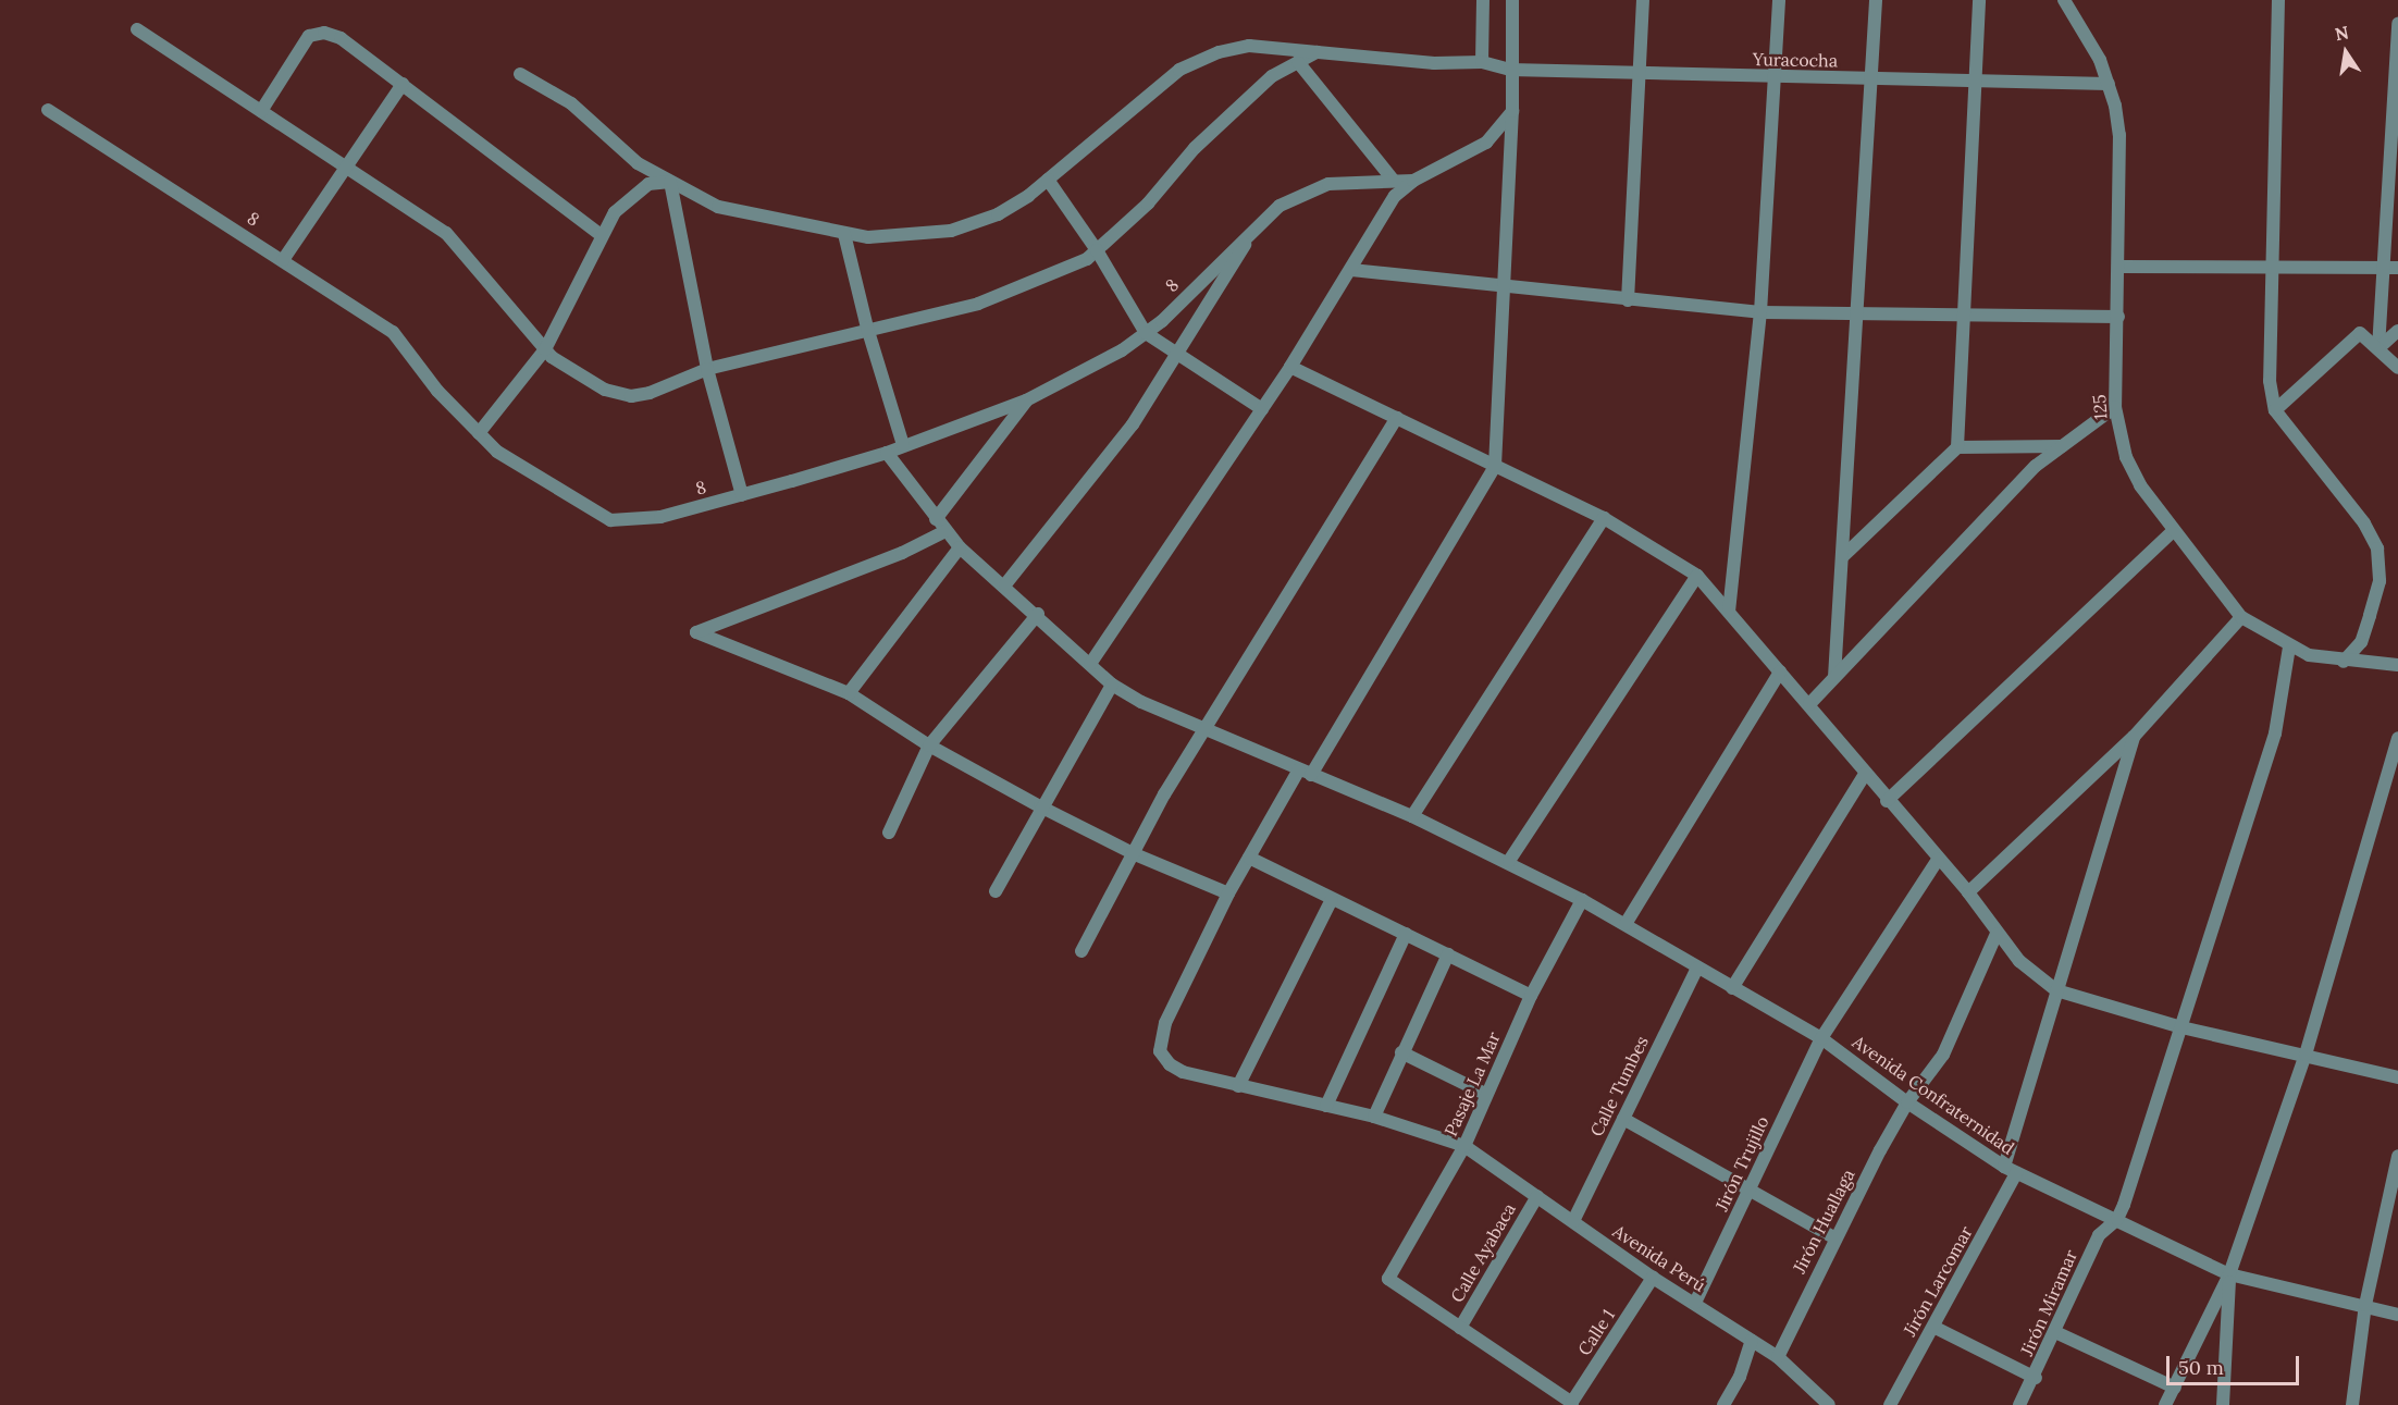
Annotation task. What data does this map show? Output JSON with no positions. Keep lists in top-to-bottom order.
{
  "streets": {
    "street": [
      "Yuracocha",
      "8",
      "125",
      "Pasaje La Mar",
      "Calle Tumbes",
      "Avenida Confraternidad",
      "Jirón Trujillo",
      "Jirón Huallaga",
      "Calle Ayabaca",
      "Avenida Perú",
      "Jirón Larcomar",
      "Jirón Miramar",
      "Calle 1"
    ]
  },
  "crossings": [
    ["Yuracocha", "125"],
    ["8", "Avenida Confraternidad"],
    ["Pasaje La Mar", "Avenida Confraternidad"],
    ["Pasaje La Mar", "Calle Ayabaca"],
    ["Pasaje La Mar", "Avenida Perú"],
    ["Calle Tumbes", "Avenida Confraternidad"],
    ["Calle Tumbes", "Avenida Perú"],
    ["Avenida Confraternidad", "Jirón Trujillo"],
    ["Avenida Confraternidad", "Jirón Huallaga"],
    ["Avenida Confraternidad", "Jirón Larcomar"],
    ["Avenida Confraternidad", "Jirón Miramar"],
    ["Jirón Trujillo", "Avenida Perú"],
    ["Jirón Huallaga", "Avenida Perú"],
    ["Calle Ayabaca", "Avenida Perú"],
    ["Avenida Perú", "Calle 1"]
  ],
  "scale_bar": "50 m",
  "north": "top"
}
